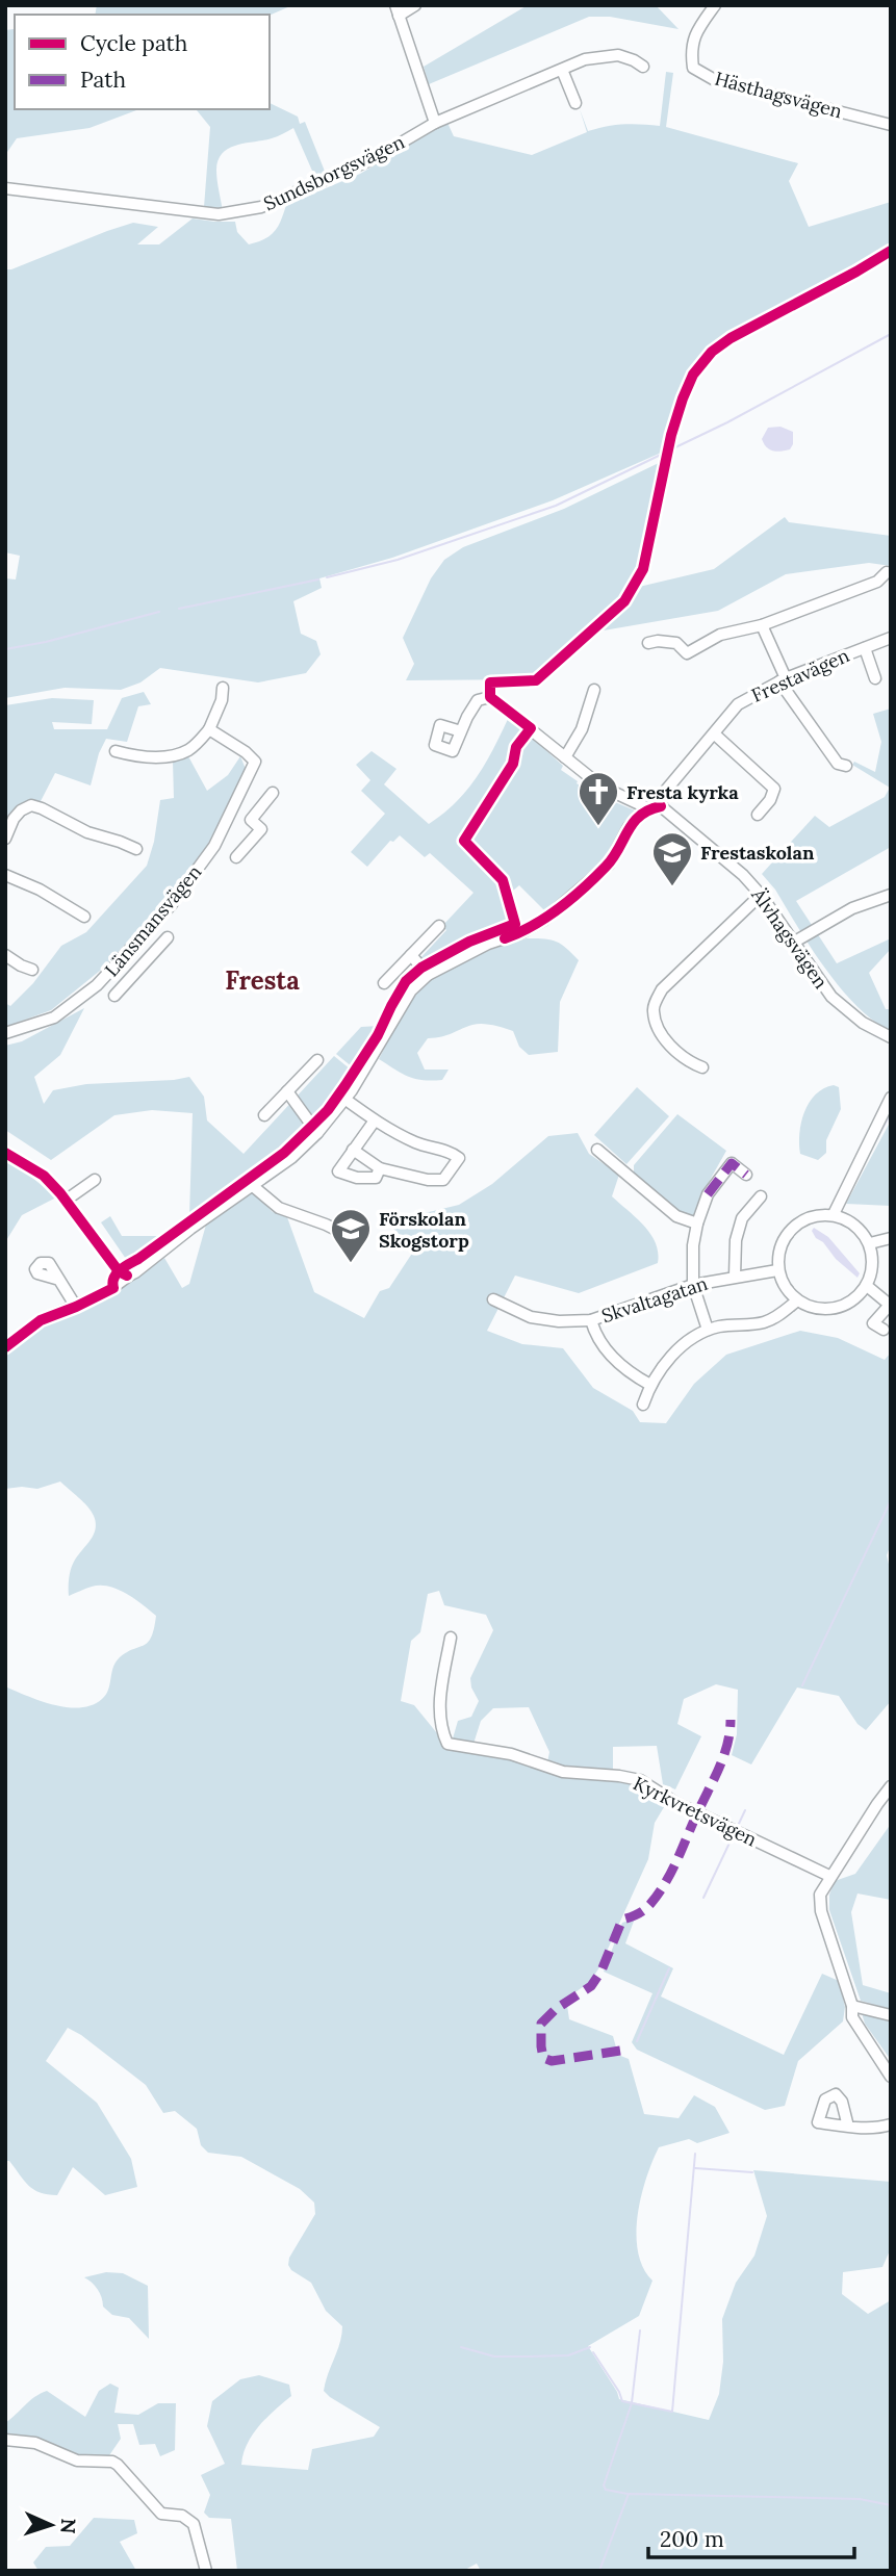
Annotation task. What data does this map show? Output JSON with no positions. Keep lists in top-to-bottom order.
{
  "streets": {
    "street": [
      "Hästhagsvägen",
      "Sundsborgsvägen",
      "Frestavägen",
      "Länsmansvägen",
      "Älvhagsvägen",
      "Skvaltagatan",
      "Kyrkvretsvägen"
    ]
  },
  "crossings": [
    ["Frestavägen", "Älvhagsvägen"]
  ],
  "districts": ["Fresta"],
  "places": {
    "church": ["Fresta kyrka"],
    "school or university": ["Frestaskolan", "Förskolan Skogstorp"]
  },
  "legend": ["Cycle path", "Path"],
  "scale_bar": "200 m",
  "north": "right"
}
